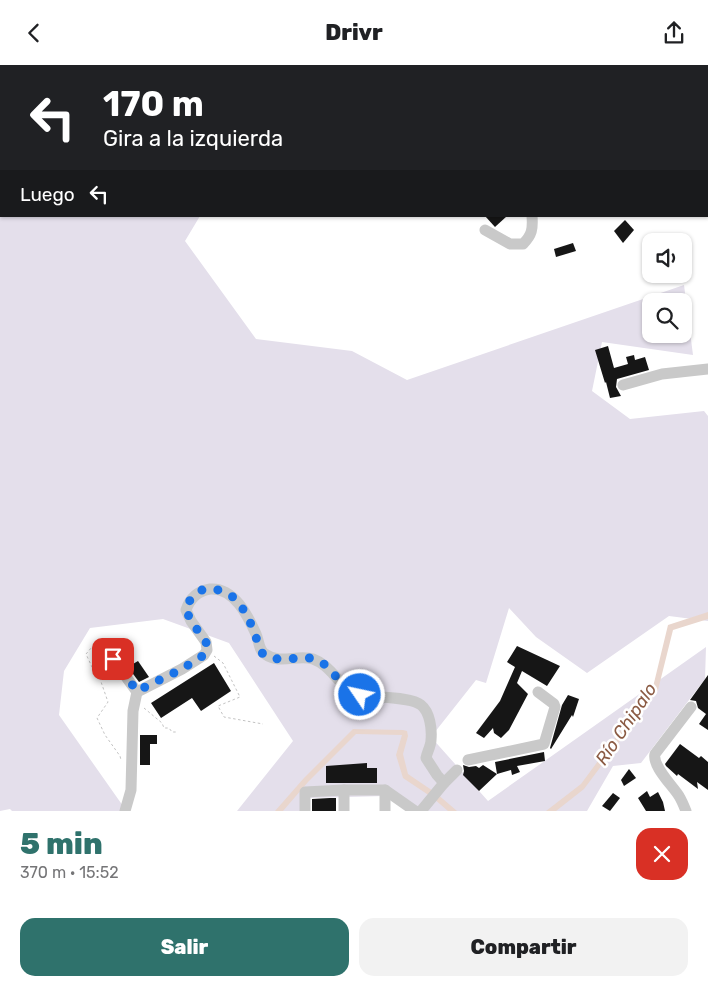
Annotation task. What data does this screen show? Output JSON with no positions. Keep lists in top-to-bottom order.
{
  "water": ["Río Chipalo"],
  "page": {
    "header": "Drivr",
    "turn": ["170 m", "Gira a la izquierda"],
    "then": "Luego",
    "heading": ["5 min", "370 m · 15:52"],
    "buttons": ["Salir", "Compartir"]
  }
}
